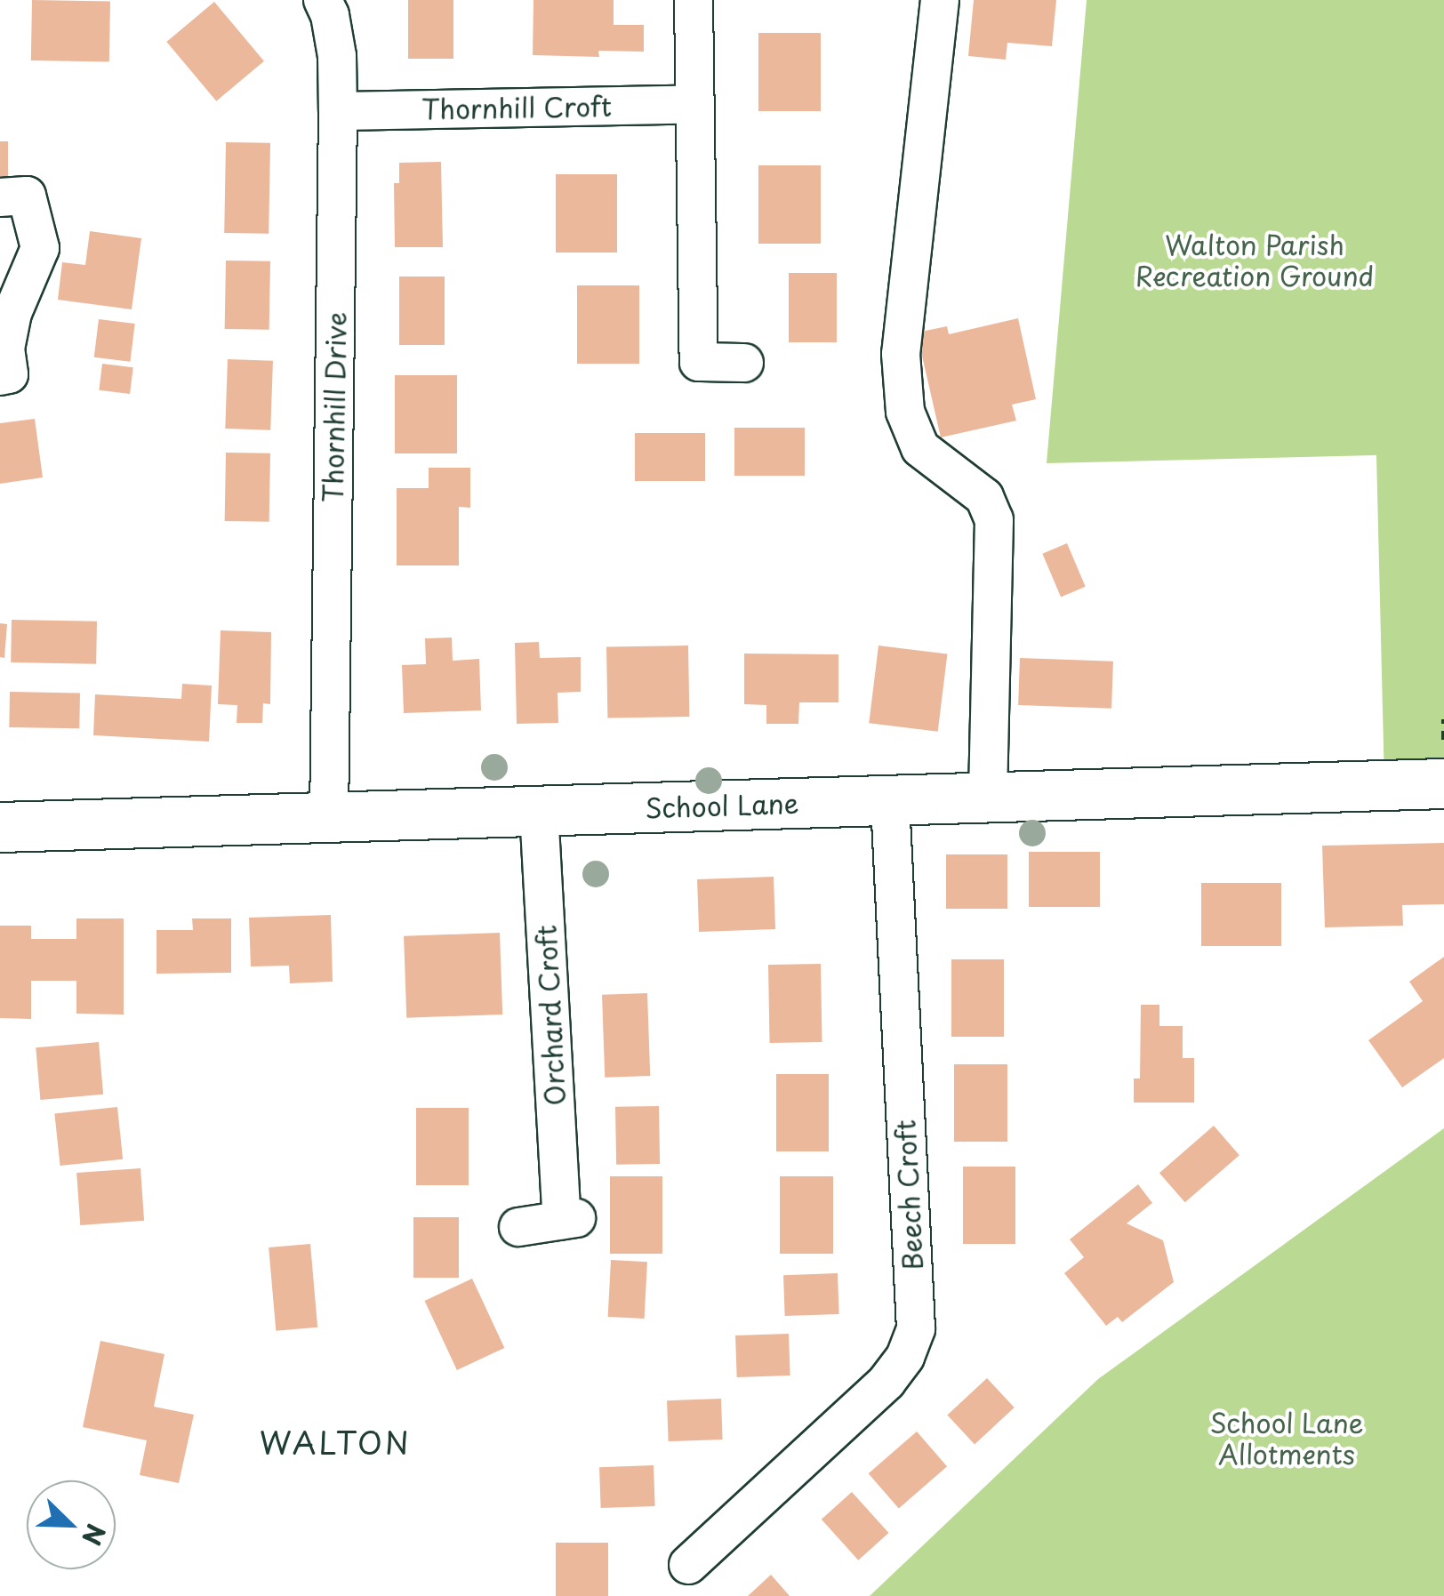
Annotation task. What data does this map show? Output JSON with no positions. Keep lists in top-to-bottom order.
{
  "streets": {
    "street": [
      "Thornhill Croft",
      "Thornhill Drive",
      "School Lane",
      "Orchard Croft",
      "Beech Croft"
    ]
  },
  "crossings": [
    ["Thornhill Croft", "Thornhill Drive"],
    ["Thornhill Drive", "School Lane"],
    ["School Lane", "Orchard Croft"],
    ["School Lane", "Beech Croft"]
  ],
  "districts": ["WALTON"],
  "parks": ["Walton Parish Recreation Ground", "School Lane Allotments"],
  "north": "bottom right"
}
